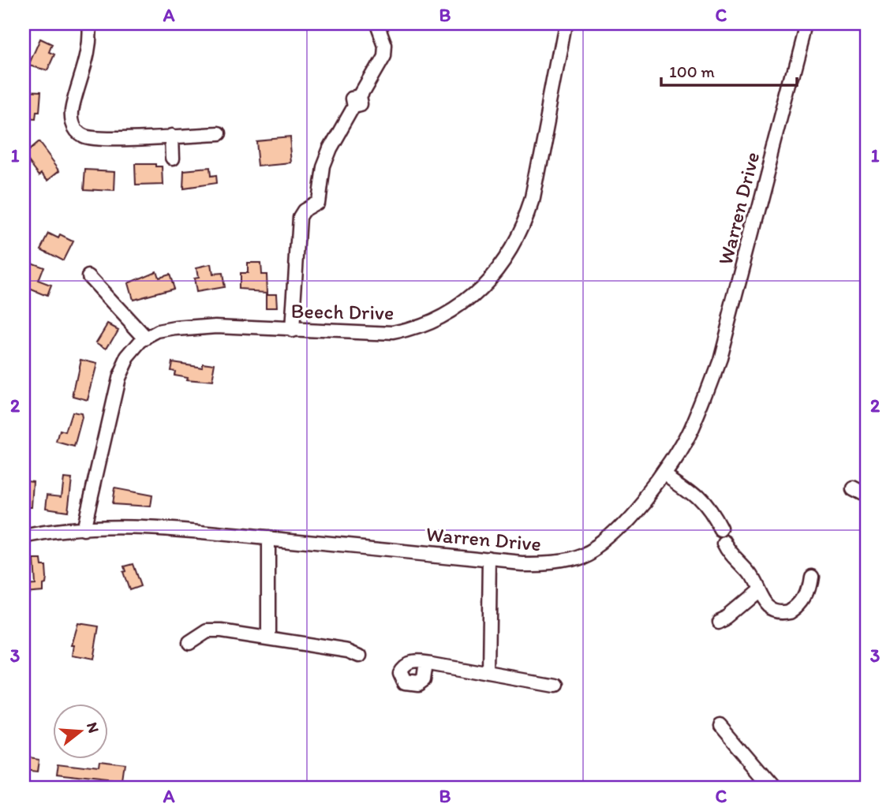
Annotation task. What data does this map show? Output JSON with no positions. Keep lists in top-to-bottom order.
{
  "streets": {
    "street": ["Warren Drive", "Beech Drive"]
  },
  "crossings": [
    ["Warren Drive", "Beech Drive"]
  ],
  "scale_bar": "100 m",
  "north": "right",
  "grid": {
    "columns": ["A", "B", "C"],
    "rows": ["1", "2", "3"]
  }
}
